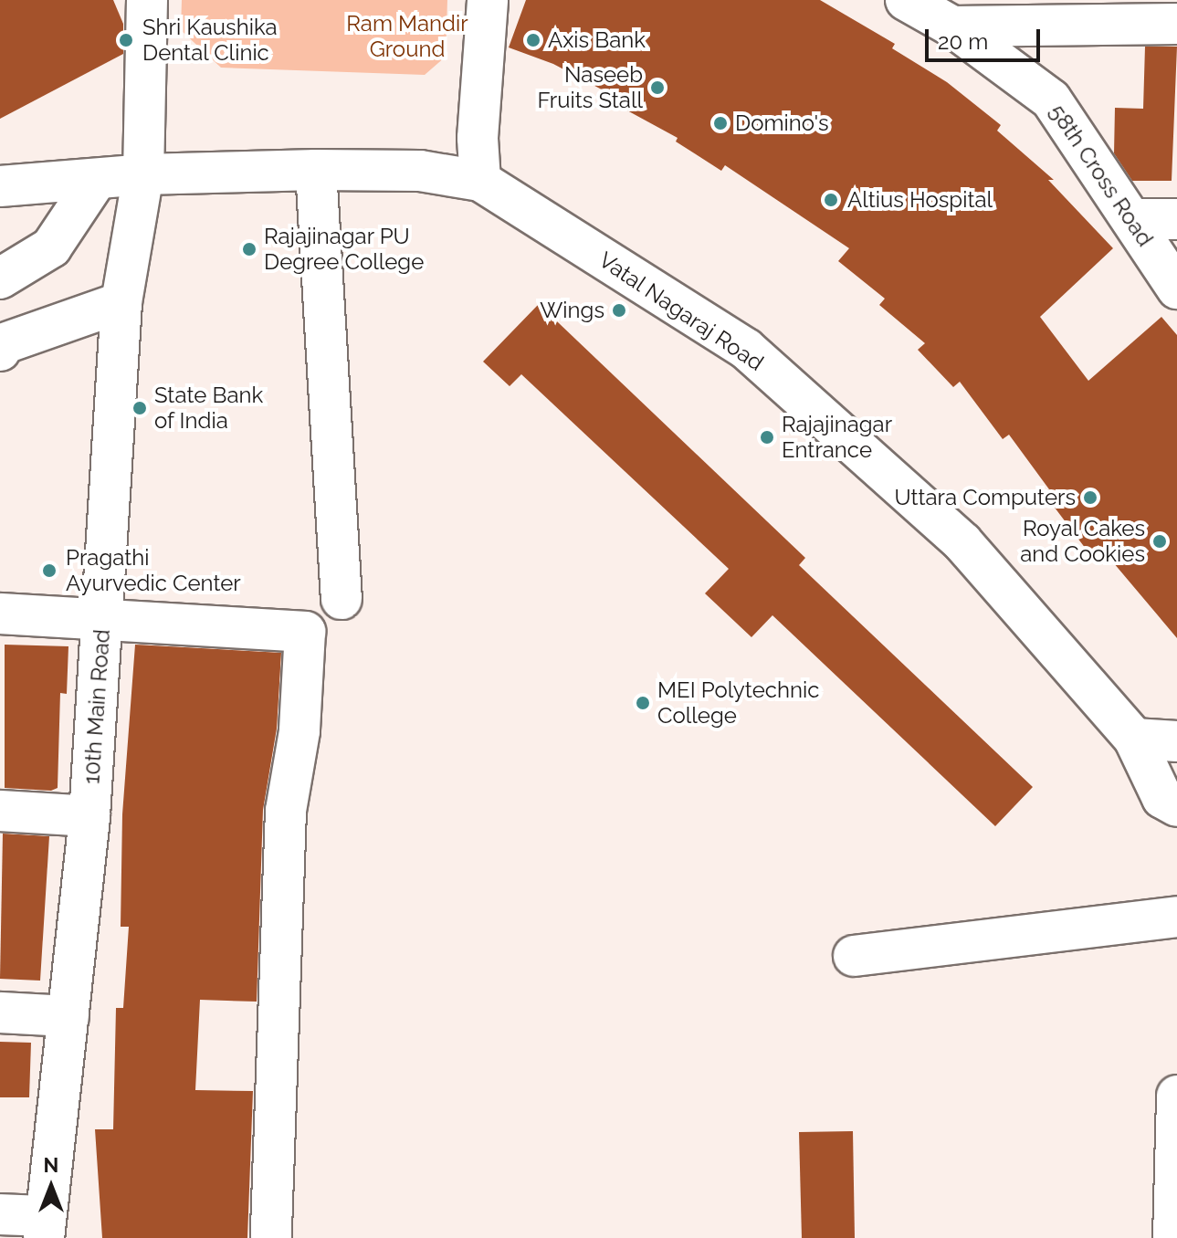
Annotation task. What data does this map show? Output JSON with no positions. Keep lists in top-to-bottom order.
{
  "streets": {
    "street": ["58th Cross Road", "Vatal Nagaraj Road", "10th Main Road"]
  },
  "crossings": [
    ["Vatal Nagaraj Road", "10th Main Road"]
  ],
  "parks": ["Ram Mandir Ground"],
  "places": [
    "Shri Kaushika Dental Clinic",
    "Axis Bank",
    "Naseeb Fruits Stall",
    "Domino's",
    "Altius Hospital",
    "Rajajinagar PU Degree College",
    "Wings",
    "State Bank of India",
    "Rajajinagar Entrance",
    "Uttara Computers",
    "Royal Cakes and Cookies",
    "Pragathi Ayurvedic Center",
    "MEI Polytechnic College"
  ],
  "scale_bar": "20 m",
  "north": "top"
}
